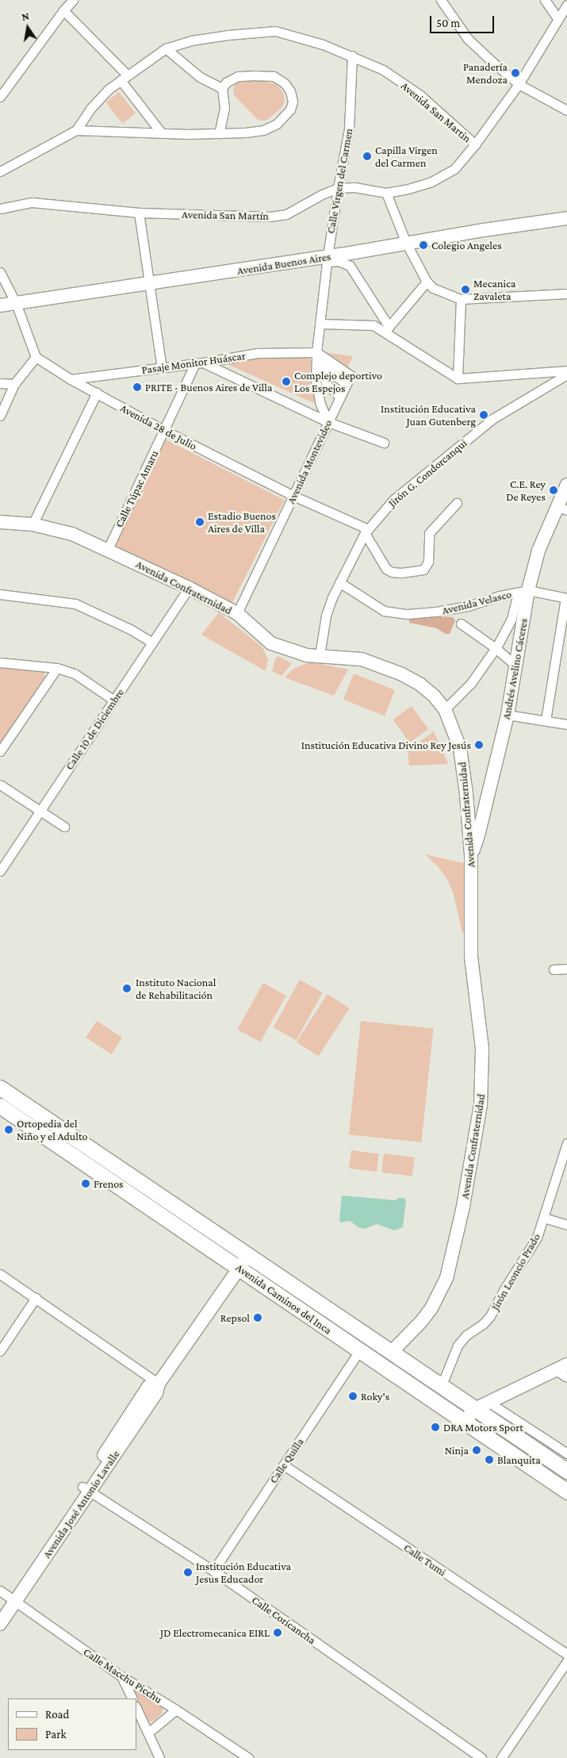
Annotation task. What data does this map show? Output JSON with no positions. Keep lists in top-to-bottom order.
{
  "streets": {
    "main road": ["Avenida Caminos del Inca"],
    "street": [
      "Avenida San Martin",
      "Calle Virgen del Carmen",
      "Avenida San Martín",
      "Avenida Buenos Aires",
      "Pasaje Monitor Huáscar",
      "Avenida 28 de Julio",
      "Avenida Montevideo",
      "Jirón G. Condorcanqui",
      "Calle Túpac Amaru",
      "Avenida Confraternidad",
      "Avenida Velasco",
      "Andrés Avelino Cáceres",
      "Calle 10 de Diciembre",
      "Jirón Leoncio Prado",
      "Calle Quilla",
      "Avenida José Antonio Lavalle",
      "Calle Tumi",
      "Calle Coricancha",
      "Calle Macchu Picchu"
    ]
  },
  "crossings": [
    ["Avenida San Martin", "Calle Virgen del Carmen"],
    ["Avenida San Martin", "Avenida San Martín"],
    ["Calle Virgen del Carmen", "Avenida San Martín"],
    ["Calle Virgen del Carmen", "Avenida Buenos Aires"],
    ["Calle Virgen del Carmen", "Pasaje Monitor Huáscar"],
    ["Calle Virgen del Carmen", "Avenida Montevideo"],
    ["Pasaje Monitor Huáscar", "Avenida 28 de Julio"],
    ["Pasaje Monitor Huáscar", "Avenida Montevideo"],
    ["Pasaje Monitor Huáscar", "Calle Túpac Amaru"],
    ["Avenida 28 de Julio", "Avenida Montevideo"],
    ["Avenida 28 de Julio", "Jirón G. Condorcanqui"],
    ["Avenida 28 de Julio", "Calle Túpac Amaru"],
    ["Avenida Montevideo", "Avenida Confraternidad"],
    ["Jirón G. Condorcanqui", "Avenida Confraternidad"],
    ["Jirón G. Condorcanqui", "Avenida Velasco"],
    ["Calle Túpac Amaru", "Avenida Confraternidad"],
    ["Avenida Confraternidad", "Andrés Avelino Cáceres"],
    ["Avenida Confraternidad", "Calle 10 de Diciembre"],
    ["Avenida Confraternidad", "Avenida Caminos del Inca"],
    ["Avenida Velasco", "Andrés Avelino Cáceres"],
    ["Jirón Leoncio Prado", "Avenida Caminos del Inca"],
    ["Avenida Caminos del Inca", "Calle Quilla"],
    ["Avenida Caminos del Inca", "Avenida José Antonio Lavalle"],
    ["Calle Quilla", "Calle Tumi"],
    ["Calle Quilla", "Calle Coricancha"],
    ["Avenida José Antonio Lavalle", "Calle Coricancha"],
    ["Avenida José Antonio Lavalle", "Calle Macchu Picchu"]
  ],
  "places": [
    "Panadería Mendoza",
    "Capilla Virgen del Carmen",
    "Colegio Angeles",
    "Mecanica Zavaleta",
    "Complejo deportivo Los Espejos",
    "PRITE - Buenos Aires de Villa",
    "Institución Educativa Juan Gutenberg",
    "C.E. Rey De Reyes",
    "Estadio Buenos Aires de Villa",
    "Institución Educativa Divino Rey Jesús",
    "Instituto Nacional de Rehabilitación",
    "Ortopedia del Niño y el Adulto",
    "Frenos",
    "Repsol",
    "Roky's",
    "DRA Motors Sport",
    "Ninja",
    "Blanquita",
    "Institución Educativa Jesus Educador",
    "JD Electromecanica EIRL"
  ],
  "legend": ["Road", "Park"],
  "scale_bar": "50 m",
  "north": "top"
}
